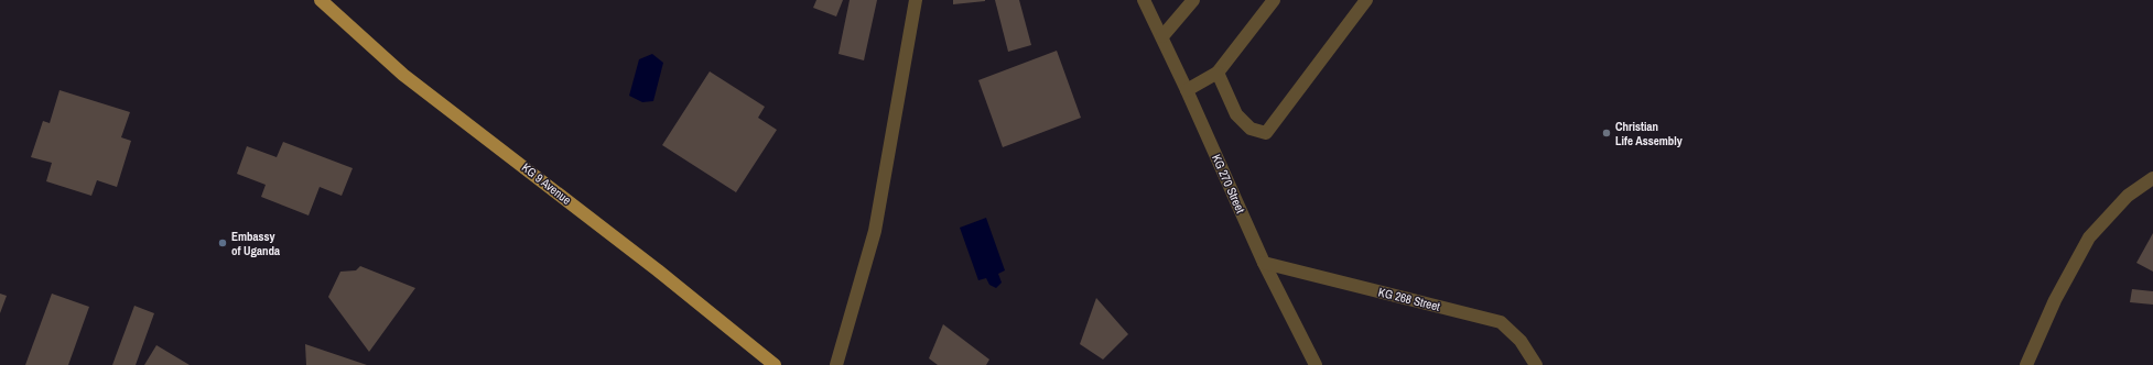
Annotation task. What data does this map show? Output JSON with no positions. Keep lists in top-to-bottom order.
{
  "streets": {
    "main road": ["KG 9 Avenue"],
    "street": ["KG 270 Street", "KG 268 Street"]
  },
  "crossings": [
    ["KG 270 Street", "KG 268 Street"]
  ],
  "places": ["Christian Life Assembly", "Embassy of Uganda"]
}
